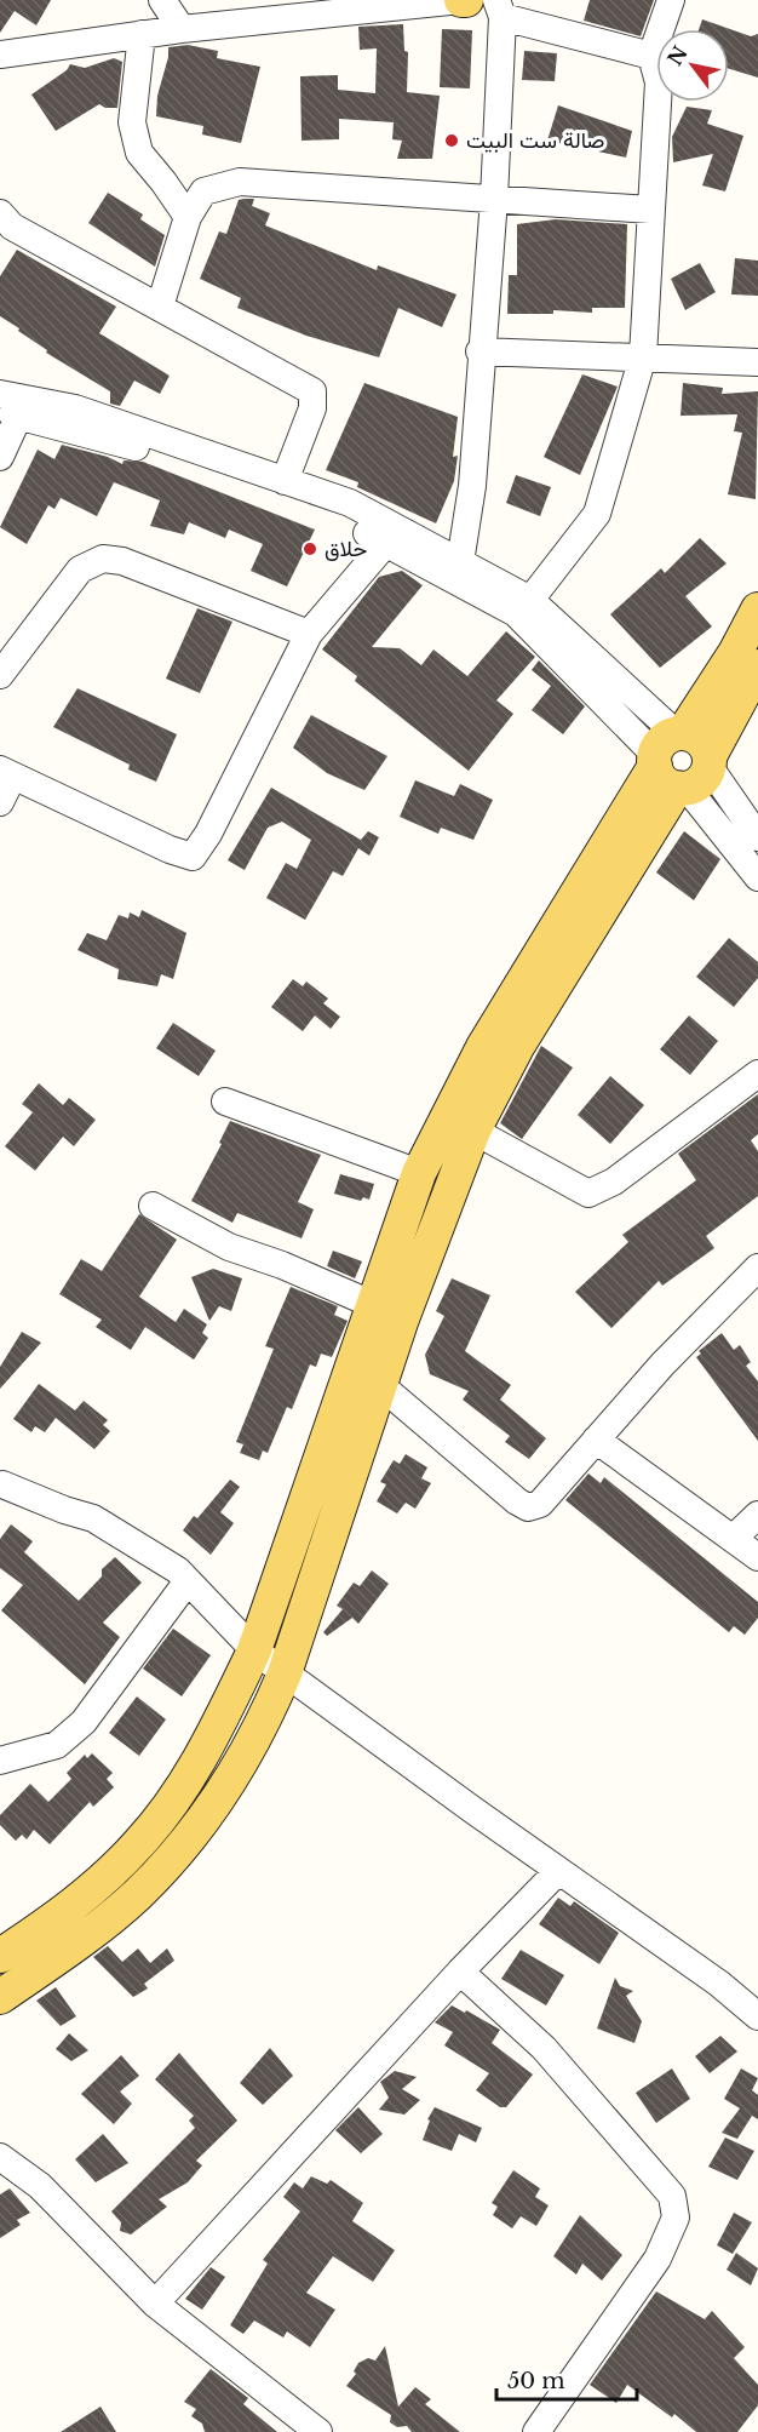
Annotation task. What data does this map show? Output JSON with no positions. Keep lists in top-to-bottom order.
{
  "places": ["صالة ست البيت", "حلاق"],
  "scale_bar": "50 m",
  "north": "top left"
}
